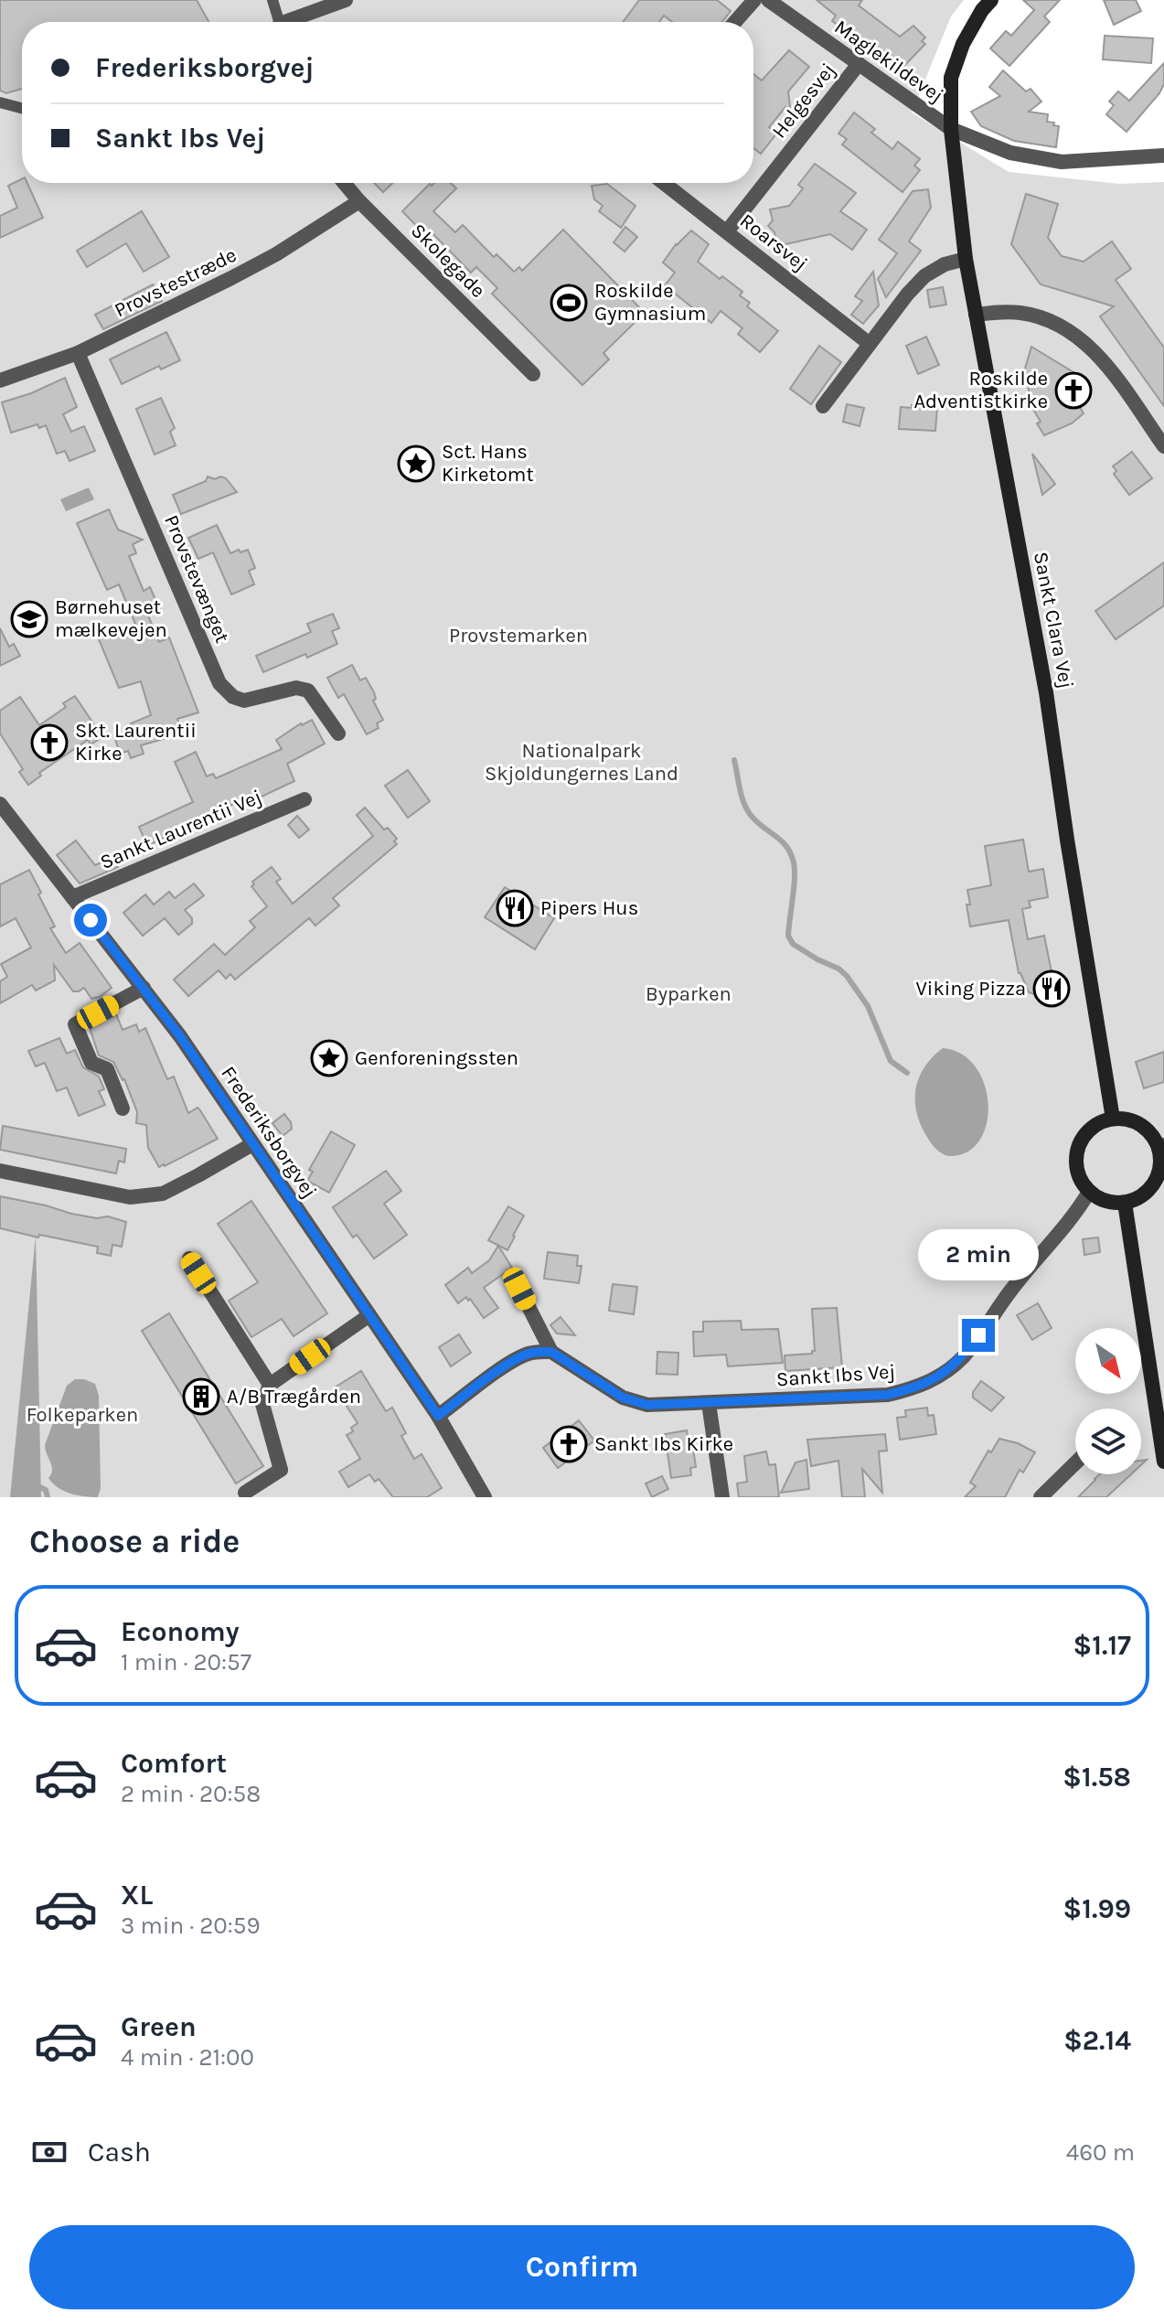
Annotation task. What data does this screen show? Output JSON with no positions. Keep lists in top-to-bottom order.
{
  "streets": {
    "main road": ["Sankt Clara Vej"],
    "street": [
      "Maglekildevej",
      "Helgesvej",
      "Roarsvej",
      "Skolegade",
      "Provstestræde",
      "Provstevænget",
      "Sankt Laurentii Vej",
      "Frederiksborgvej",
      "Sankt Ibs Vej"
    ]
  },
  "crossings": [
    ["Maglekildevej", "Helgesvej"],
    ["Maglekildevej", "Sankt Clara Vej"],
    ["Helgesvej", "Roarsvej"],
    ["Skolegade", "Provstestræde"],
    ["Provstestræde", "Provstevænget"],
    ["Sankt Clara Vej", "Sankt Ibs Vej"],
    ["Sankt Laurentii Vej", "Frederiksborgvej"]
  ],
  "parks": [
    "Provstemarken",
    "Nationalpark Skjoldungernes Land",
    "Byparken",
    "Folkeparken"
  ],
  "places": {
    "sports": ["Roskilde Gymnasium"],
    "church": ["Roskilde Adventistkirke", "Skt. Laurentii Kirke", "Sankt Ibs Kirke"],
    "place": ["Sct. Hans Kirketomt", "Genforeningssten"],
    "school or university": ["Børnehuset mælkevejen"],
    "restaurant": ["Pipers Hus", "Viking Pizza"],
    "building": ["A/B Trægården"]
  },
  "north": "bottom right",
  "page": {
    "banner": ["Frederiksborgvej", "Sankt Ibs Vej"],
    "bubble": "2 min",
    "heading": "Choose a ride",
    "list": [
      {
        "name": "Economy",
        "note": "1 min · 20:57",
        "value": "$1.17"
      },
      {
        "name": "Comfort",
        "note": "2 min · 20:58",
        "value": "$1.58"
      },
      {
        "name": "XL",
        "note": "3 min · 20:59",
        "value": "$1.99"
      },
      {
        "name": "Green",
        "note": "4 min · 21:00",
        "value": "$2.14"
      }
    ],
    "pay": ["Cash", "460 m"],
    "buttons": "Confirm"
  }
}
